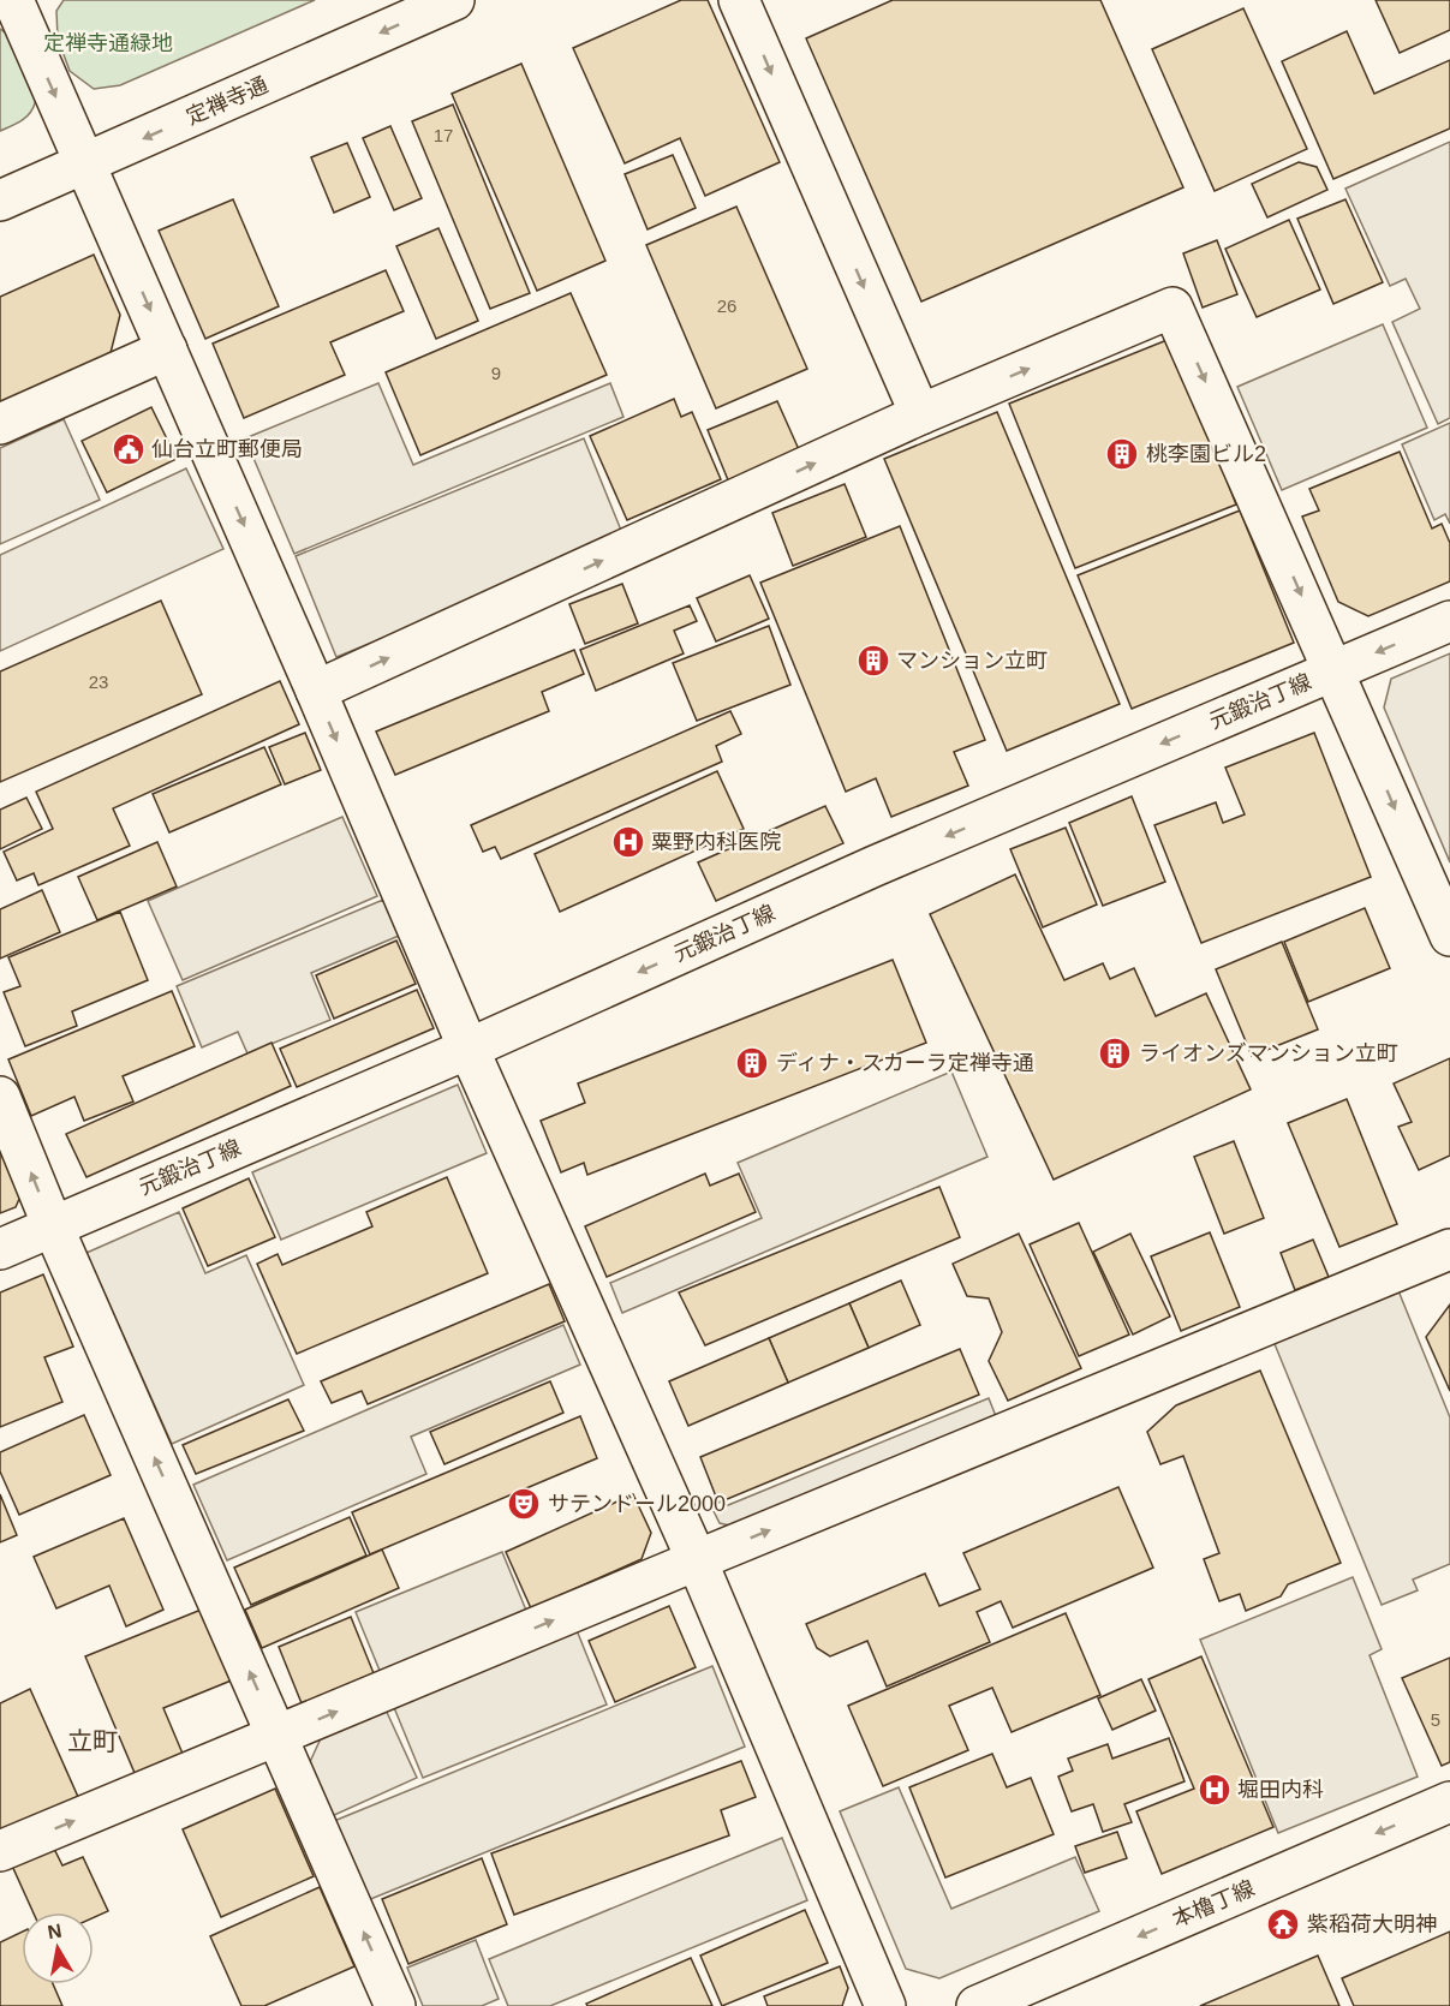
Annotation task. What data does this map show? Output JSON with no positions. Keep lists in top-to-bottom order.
{
  "streets": {
    "street": ["定禅寺通", "元鍛治丁線", "本櫓丁線"]
  },
  "one_way": ["定禅寺通", "元鍛治丁線", "本櫓丁線"],
  "districts": ["立町"],
  "parks": ["定禅寺通緑地"],
  "places": {
    "public building": ["仙台立町郵便局"],
    "building": [
      "桃李園ビル2",
      "マンション立町",
      "ライオンズマンション立町",
      "ディナ・スカーラ定禅寺通"
    ],
    "hospital": ["粟野内科医院", "堀田内科"],
    "theatre": ["サテンドール2000"],
    "temple": ["紫稻荷大明神"]
  },
  "house_numbers": [
    "17",
    "26",
    "9",
    "23",
    "5"
  ],
  "north": "top"
}
